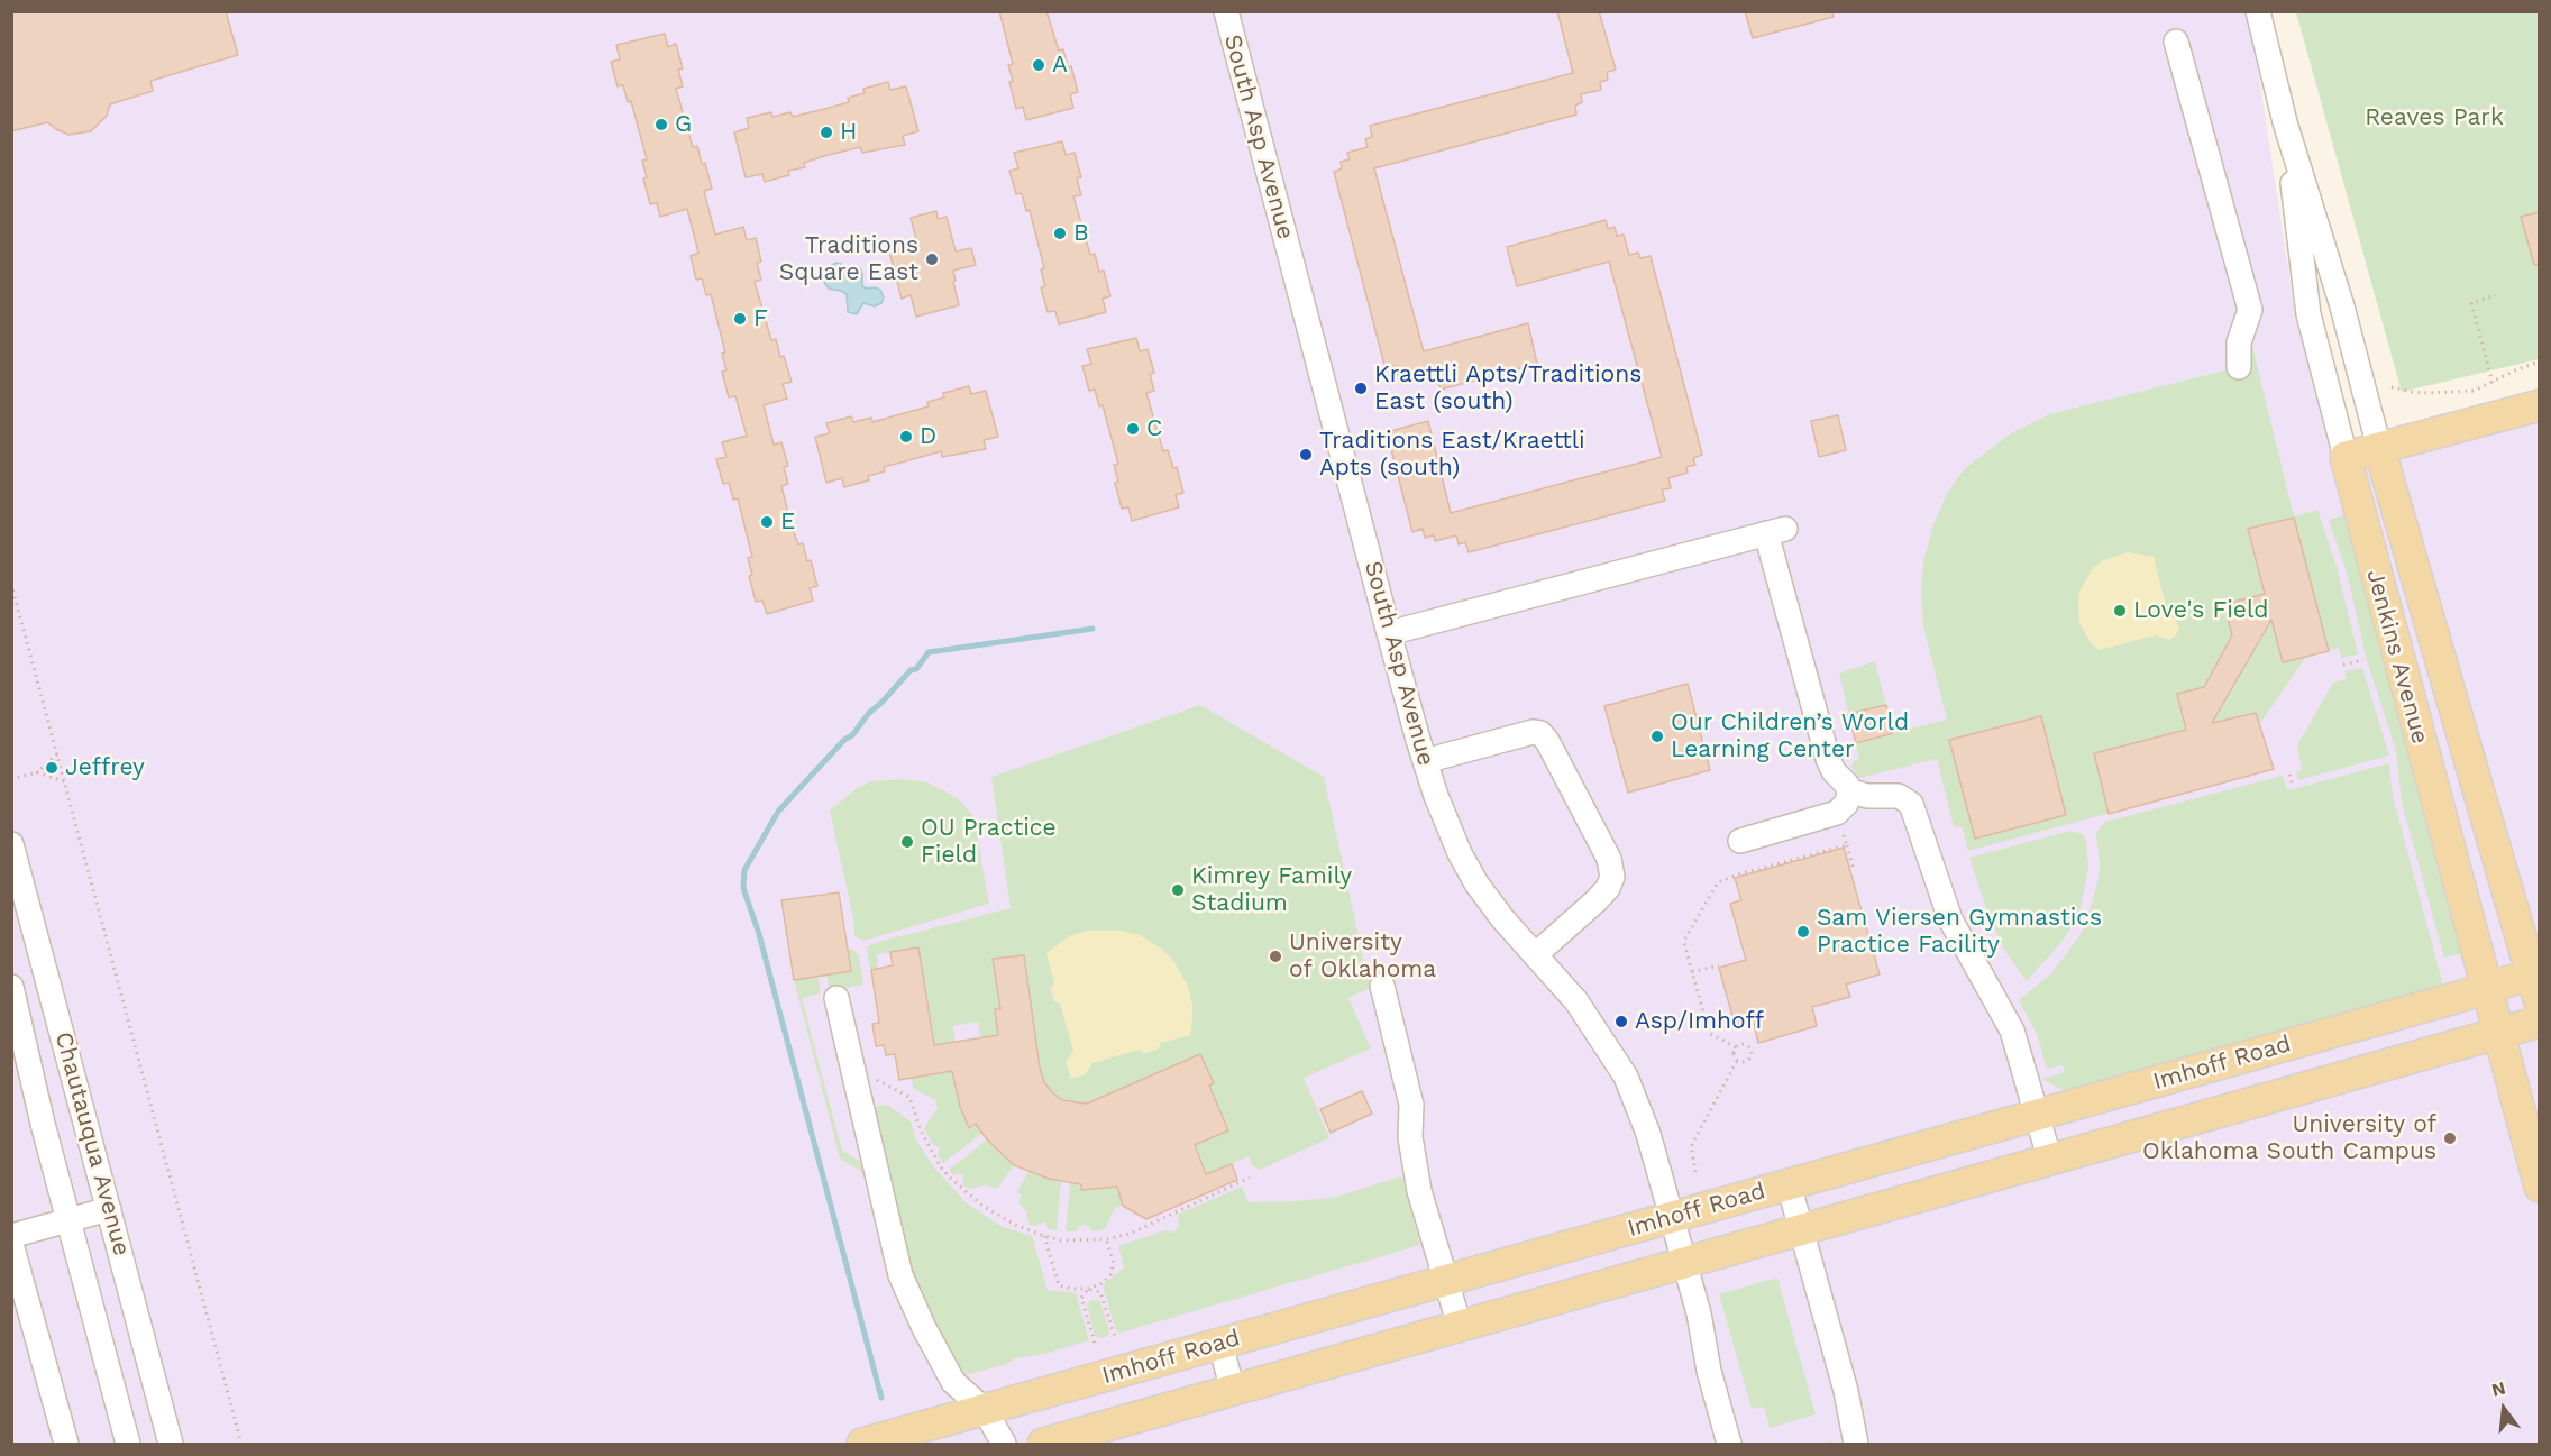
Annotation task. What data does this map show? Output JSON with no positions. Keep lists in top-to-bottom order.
{
  "streets": {
    "main road": ["Jenkins Avenue", "Imhoff Road"],
    "street": ["South Asp Avenue", "Chautauqua Avenue"]
  },
  "crossings": [
    ["South Asp Avenue", "Imhoff Road"],
    ["Jenkins Avenue", "Imhoff Road"]
  ],
  "parks": ["Reaves Park"],
  "places": [
    "A",
    "G",
    "H",
    "B",
    "Traditions Square East",
    "F",
    "Kraettli Apts/Traditions East (south)",
    "C",
    "D",
    "Traditions East/Kraettli Apts (south)",
    "E",
    "Love's Field",
    "Our Children’s World Learning Center",
    "Jeffrey",
    "OU Practice Field",
    "Kimrey Family Stadium",
    "Sam Viersen Gymnastics Practice Facility",
    "University of Oklahoma",
    "Asp/Imhoff",
    "University of Oklahoma South Campus"
  ],
  "north": "top"
}
